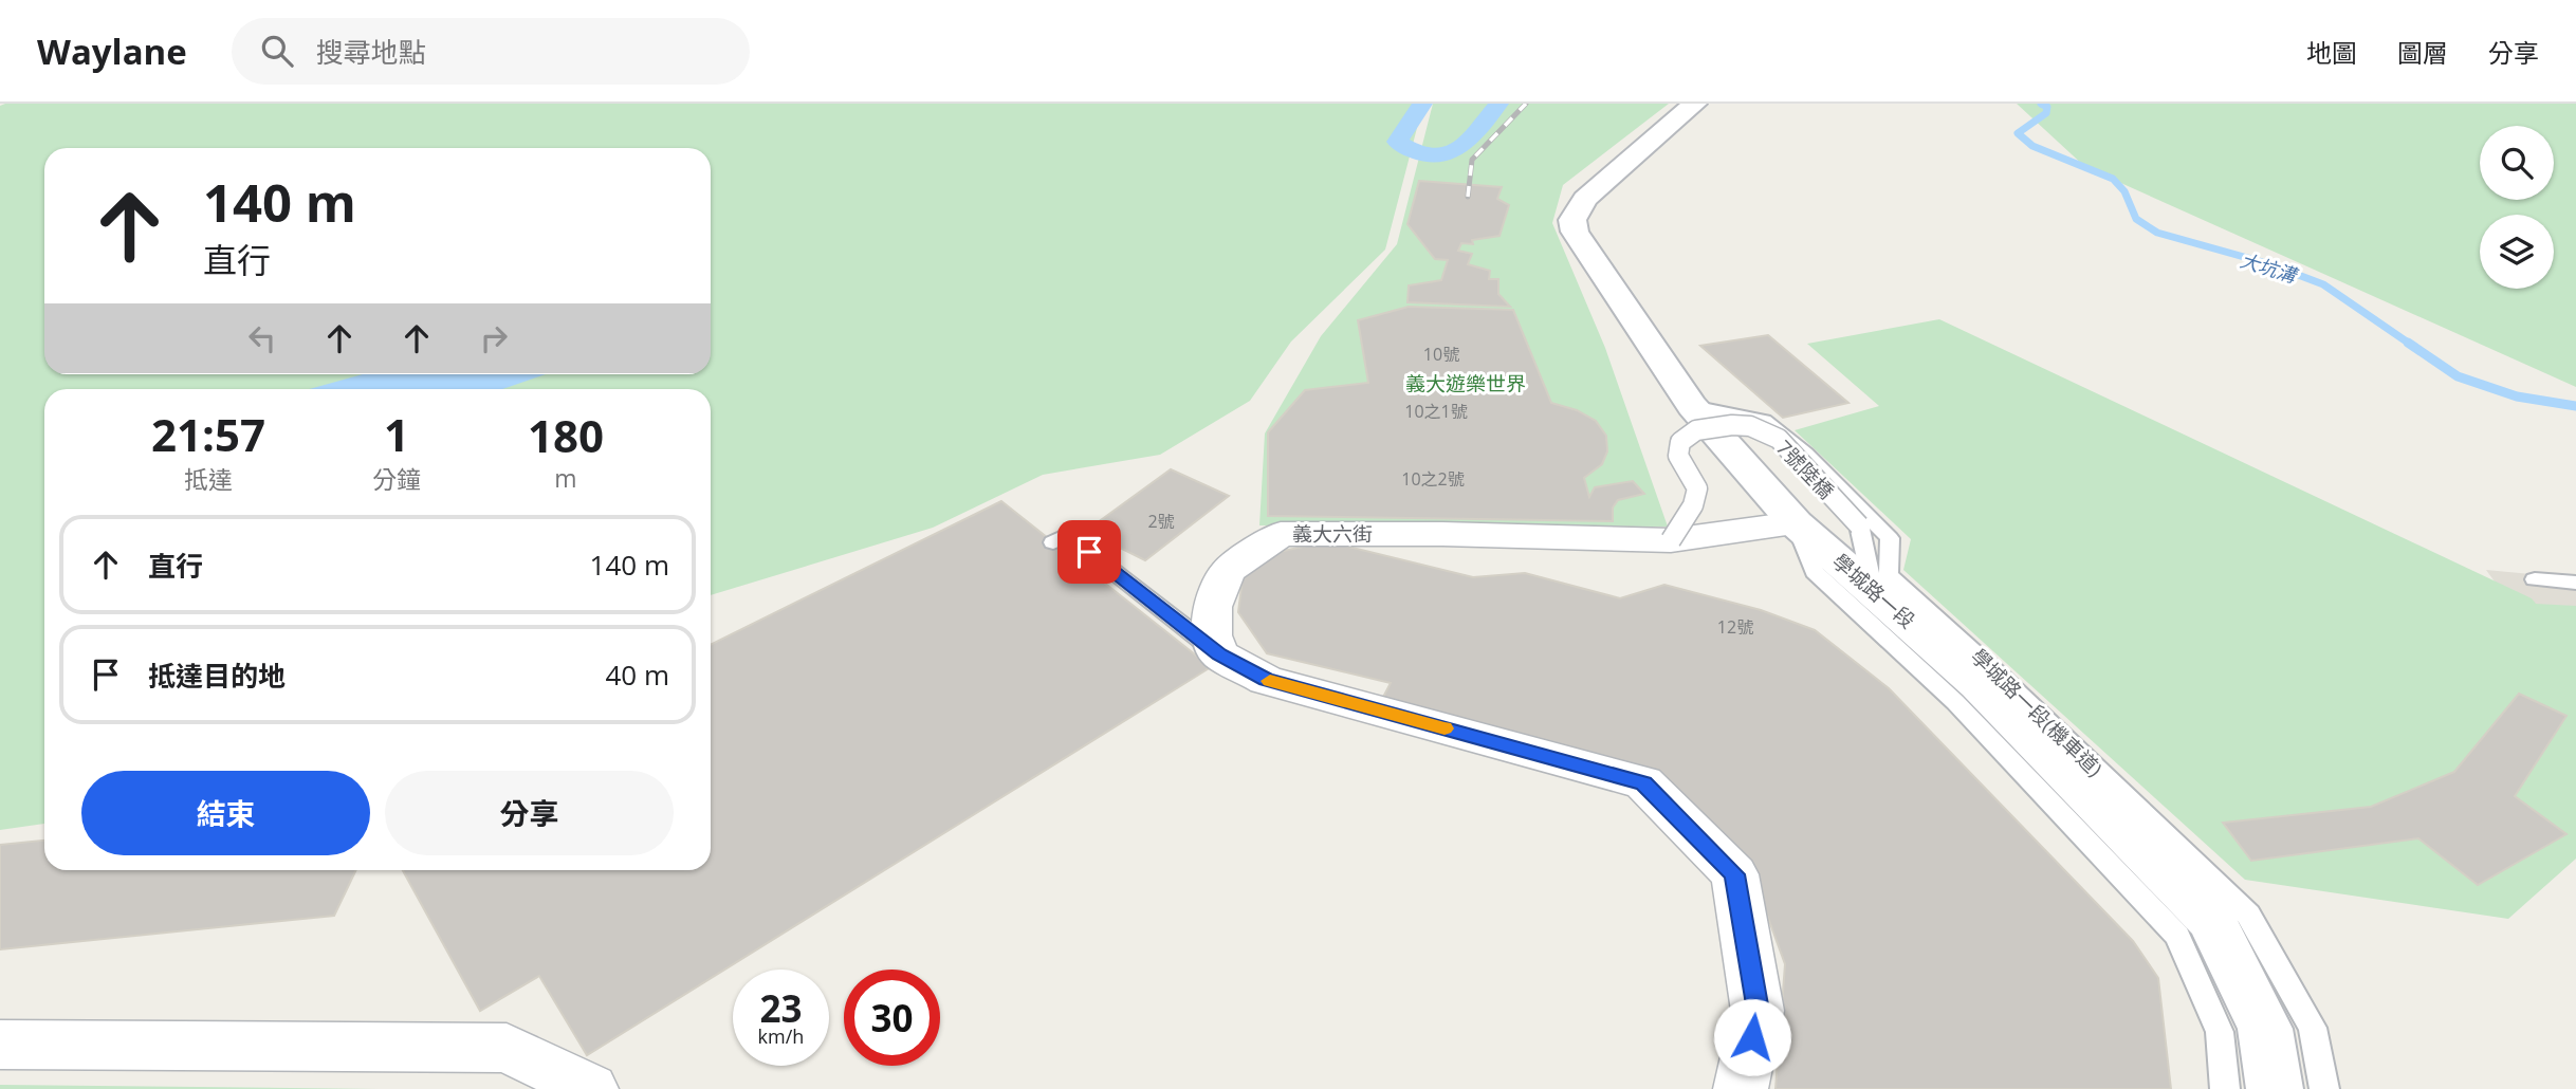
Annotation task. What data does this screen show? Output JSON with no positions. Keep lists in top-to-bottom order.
{
  "streets": {
    "main road": ["學城路一段"],
    "street": ["義大六街"],
    "lane": ["7號陸橋", "學城路一段(機車道)"]
  },
  "crossings": [
    ["7號陸橋", "義大六街"],
    ["7號陸橋", "學城路一段"],
    ["義大六街", "學城路一段"],
    ["學城路一段", "學城路一段(機車道)"]
  ],
  "water": ["大坑溝"],
  "parks": ["義大遊樂世界"],
  "house_numbers": [
    "10號",
    "10之1號",
    "10之2號",
    "2號",
    "12號"
  ],
  "page": {
    "header": "Waylane",
    "search": "搜尋地點",
    "nav": ["地圖", "圖層", "分享"],
    "turn": ["140 m", "直行"],
    "eta": [
      "21:57",
      "抵達",
      "1",
      "分鐘",
      "180",
      "m"
    ],
    "list": [
      {
        "name": "直行",
        "value": "140 m"
      },
      {
        "name": "抵達目的地",
        "value": "40 m"
      }
    ],
    "buttons": ["結束", "分享"],
    "speed": "23 km/h",
    "limit": "30"
  }
}
